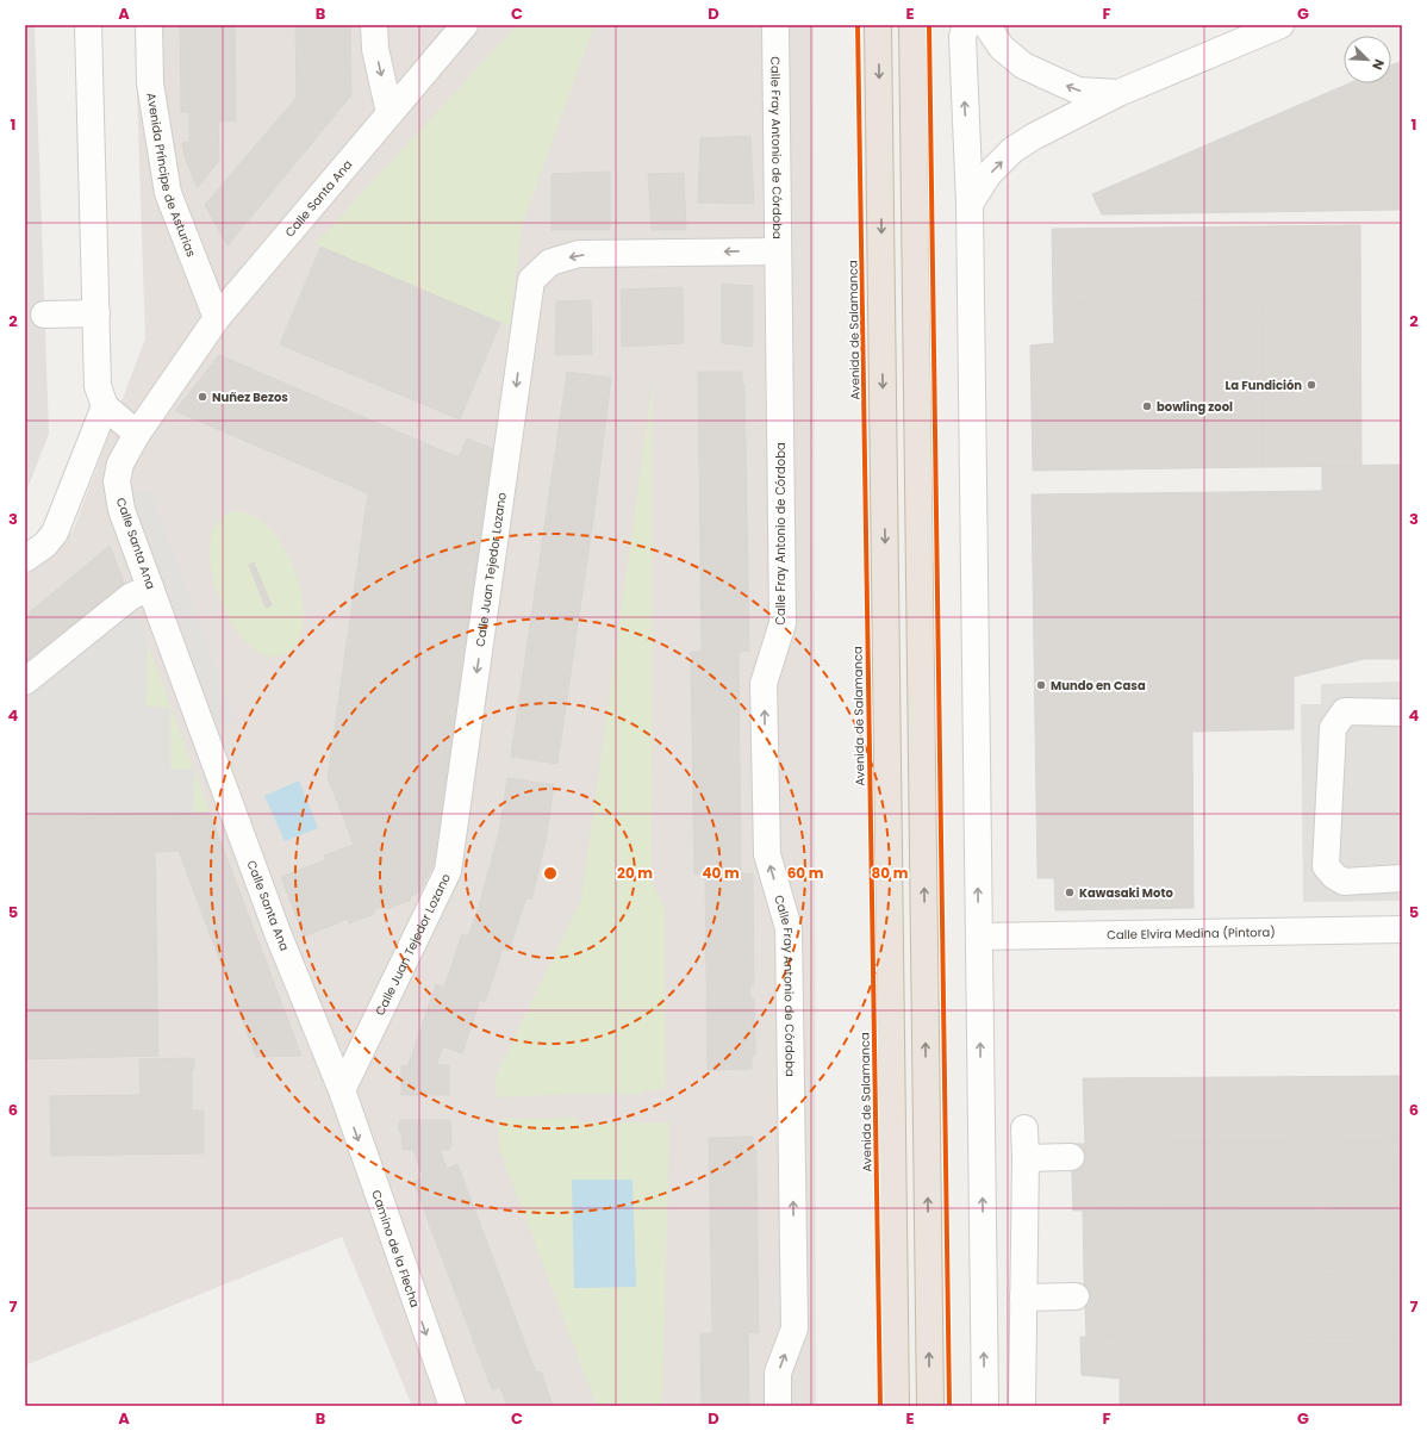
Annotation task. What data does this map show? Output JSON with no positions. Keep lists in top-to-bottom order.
{
  "streets": {
    "street": [
      "Calle Fray Antonio de Córdoba",
      "Avenida Príncipe de Asturias",
      "Calle Santa Ana",
      "Calle Juan Tejedor Lozano",
      "Calle Elvira Medina (Pintora)",
      "Camino de la Flecha"
    ],
    "cycle path": ["Avenida de Salamanca"]
  },
  "crossings": [
    ["Calle Fray Antonio de Córdoba", "Calle Juan Tejedor Lozano"],
    ["Avenida Príncipe de Asturias", "Calle Santa Ana"],
    ["Calle Santa Ana", "Calle Juan Tejedor Lozano"],
    ["Calle Santa Ana", "Camino de la Flecha"],
    ["Calle Juan Tejedor Lozano", "Camino de la Flecha"]
  ],
  "one_way": ["Calle Juan Tejedor Lozano", "Camino de la Flecha"],
  "places": [
    "La Fundición",
    "Nuñez Bezos",
    "bowling zool",
    "Mundo en Casa",
    "Kawasaki Moto"
  ],
  "north": "bottom right",
  "grid": {
    "columns": [
      "A",
      "B",
      "C",
      "D",
      "E",
      "F",
      "G"
    ],
    "rows": [
      "1",
      "2",
      "3",
      "4",
      "5",
      "6",
      "7"
    ]
  },
  "rings": [
    "20 m",
    "40 m",
    "60 m",
    "80 m"
  ]
}
